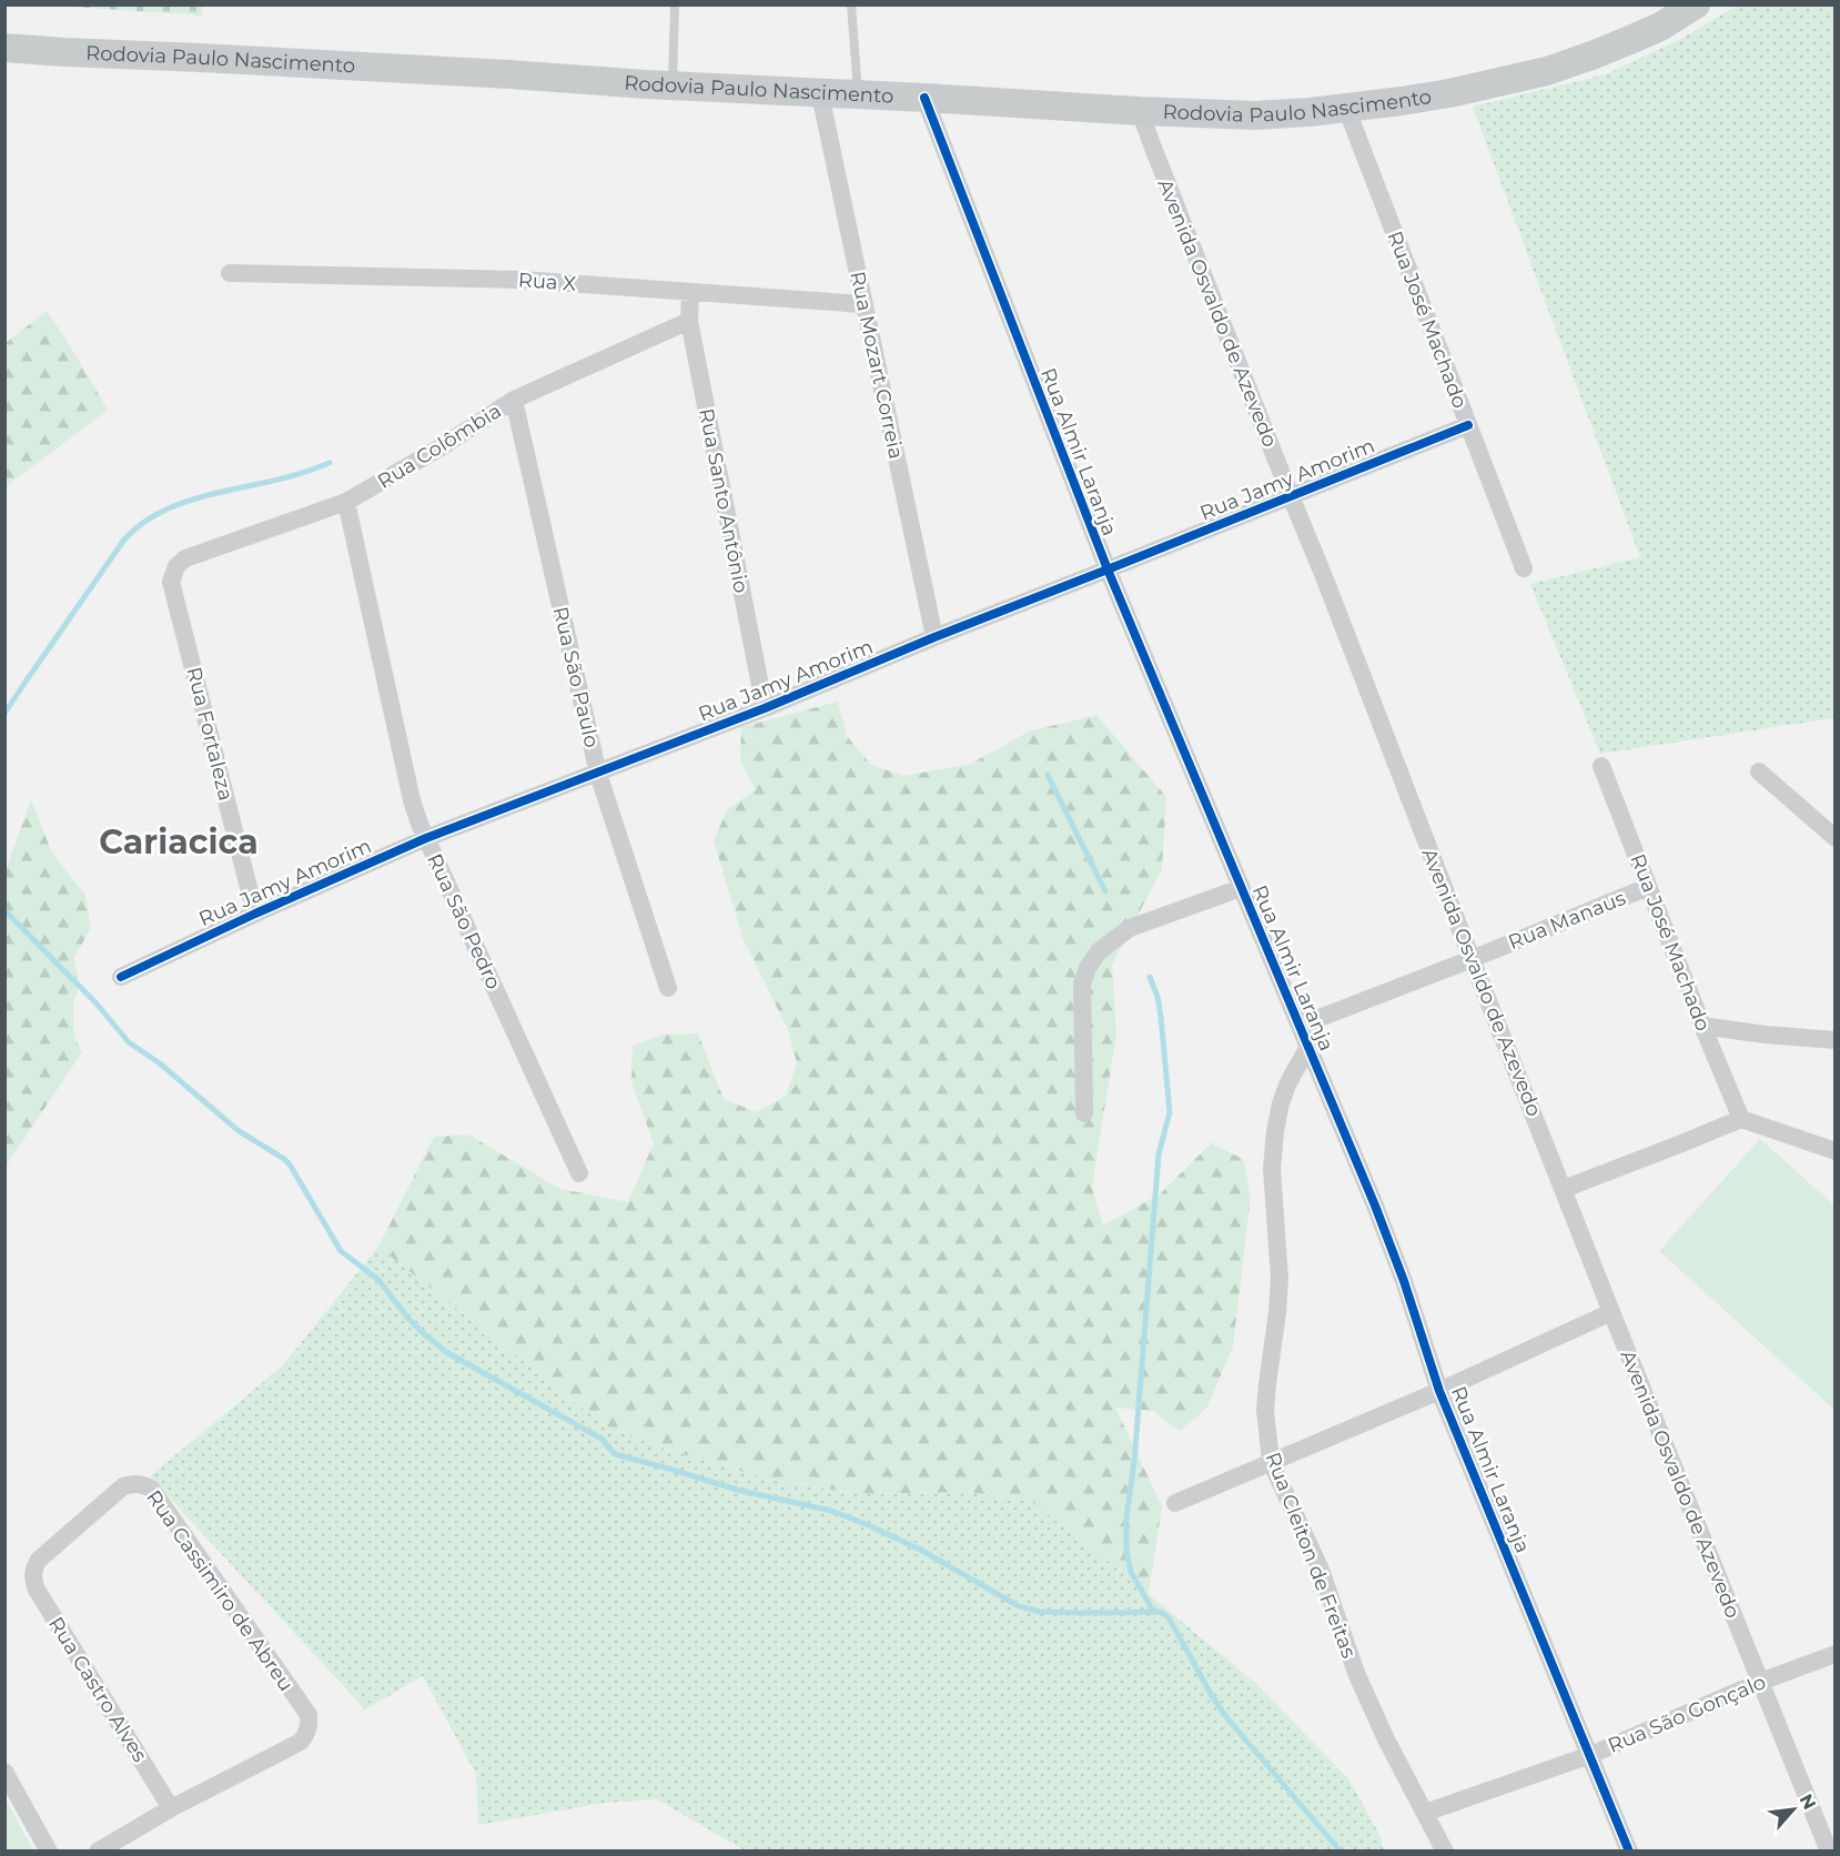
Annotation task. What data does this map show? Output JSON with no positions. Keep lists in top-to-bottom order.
{
  "streets": {
    "main road": ["Rodovia Paulo Nascimento"],
    "street": [
      "Rua X",
      "Avenida Osvaldo de Azevedo",
      "Rua José Machado",
      "Rua Mozart Correia",
      "Rua Colômbia",
      "Rua Almir Laranja",
      "Rua Jamy Amorim",
      "Rua Santo Antônio",
      "Rua São Paulo",
      "Rua Fortaleza",
      "Rua Manaus",
      "Rua São Pedro",
      "Rua Cleiton de Freitas",
      "Rua Cassimiro de Abreu",
      "Rua Castro Alves",
      "Rua São Gonçalo"
    ]
  },
  "crossings": [
    ["Rodovia Paulo Nascimento", "Avenida Osvaldo de Azevedo"],
    ["Rodovia Paulo Nascimento", "Rua José Machado"],
    ["Rodovia Paulo Nascimento", "Rua Mozart Correia"],
    ["Rodovia Paulo Nascimento", "Rua Almir Laranja"],
    ["Rua X", "Rua Mozart Correia"],
    ["Rua X", "Rua Santo Antônio"],
    ["Avenida Osvaldo de Azevedo", "Rua Jamy Amorim"],
    ["Avenida Osvaldo de Azevedo", "Rua Manaus"],
    ["Avenida Osvaldo de Azevedo", "Rua São Gonçalo"],
    ["Rua José Machado", "Rua Jamy Amorim"],
    ["Rua José Machado", "Rua Manaus"],
    ["Rua Mozart Correia", "Rua Jamy Amorim"],
    ["Rua Colômbia", "Rua Santo Antônio"],
    ["Rua Colômbia", "Rua São Paulo"],
    ["Rua Colômbia", "Rua Fortaleza"],
    ["Rua Colômbia", "Rua São Pedro"],
    ["Rua Almir Laranja", "Rua Jamy Amorim"],
    ["Rua Almir Laranja", "Rua Manaus"],
    ["Rua Almir Laranja", "Rua Cleiton de Freitas"],
    ["Rua Almir Laranja", "Rua São Gonçalo"],
    ["Rua Jamy Amorim", "Rua Santo Antônio"],
    ["Rua Jamy Amorim", "Rua São Paulo"],
    ["Rua Jamy Amorim", "Rua Fortaleza"],
    ["Rua Jamy Amorim", "Rua São Pedro"],
    ["Rua Cleiton de Freitas", "Rua São Gonçalo"],
    ["Rua Cassimiro de Abreu", "Rua Castro Alves"]
  ],
  "districts": ["Cariacica"],
  "north": "top right"
}
